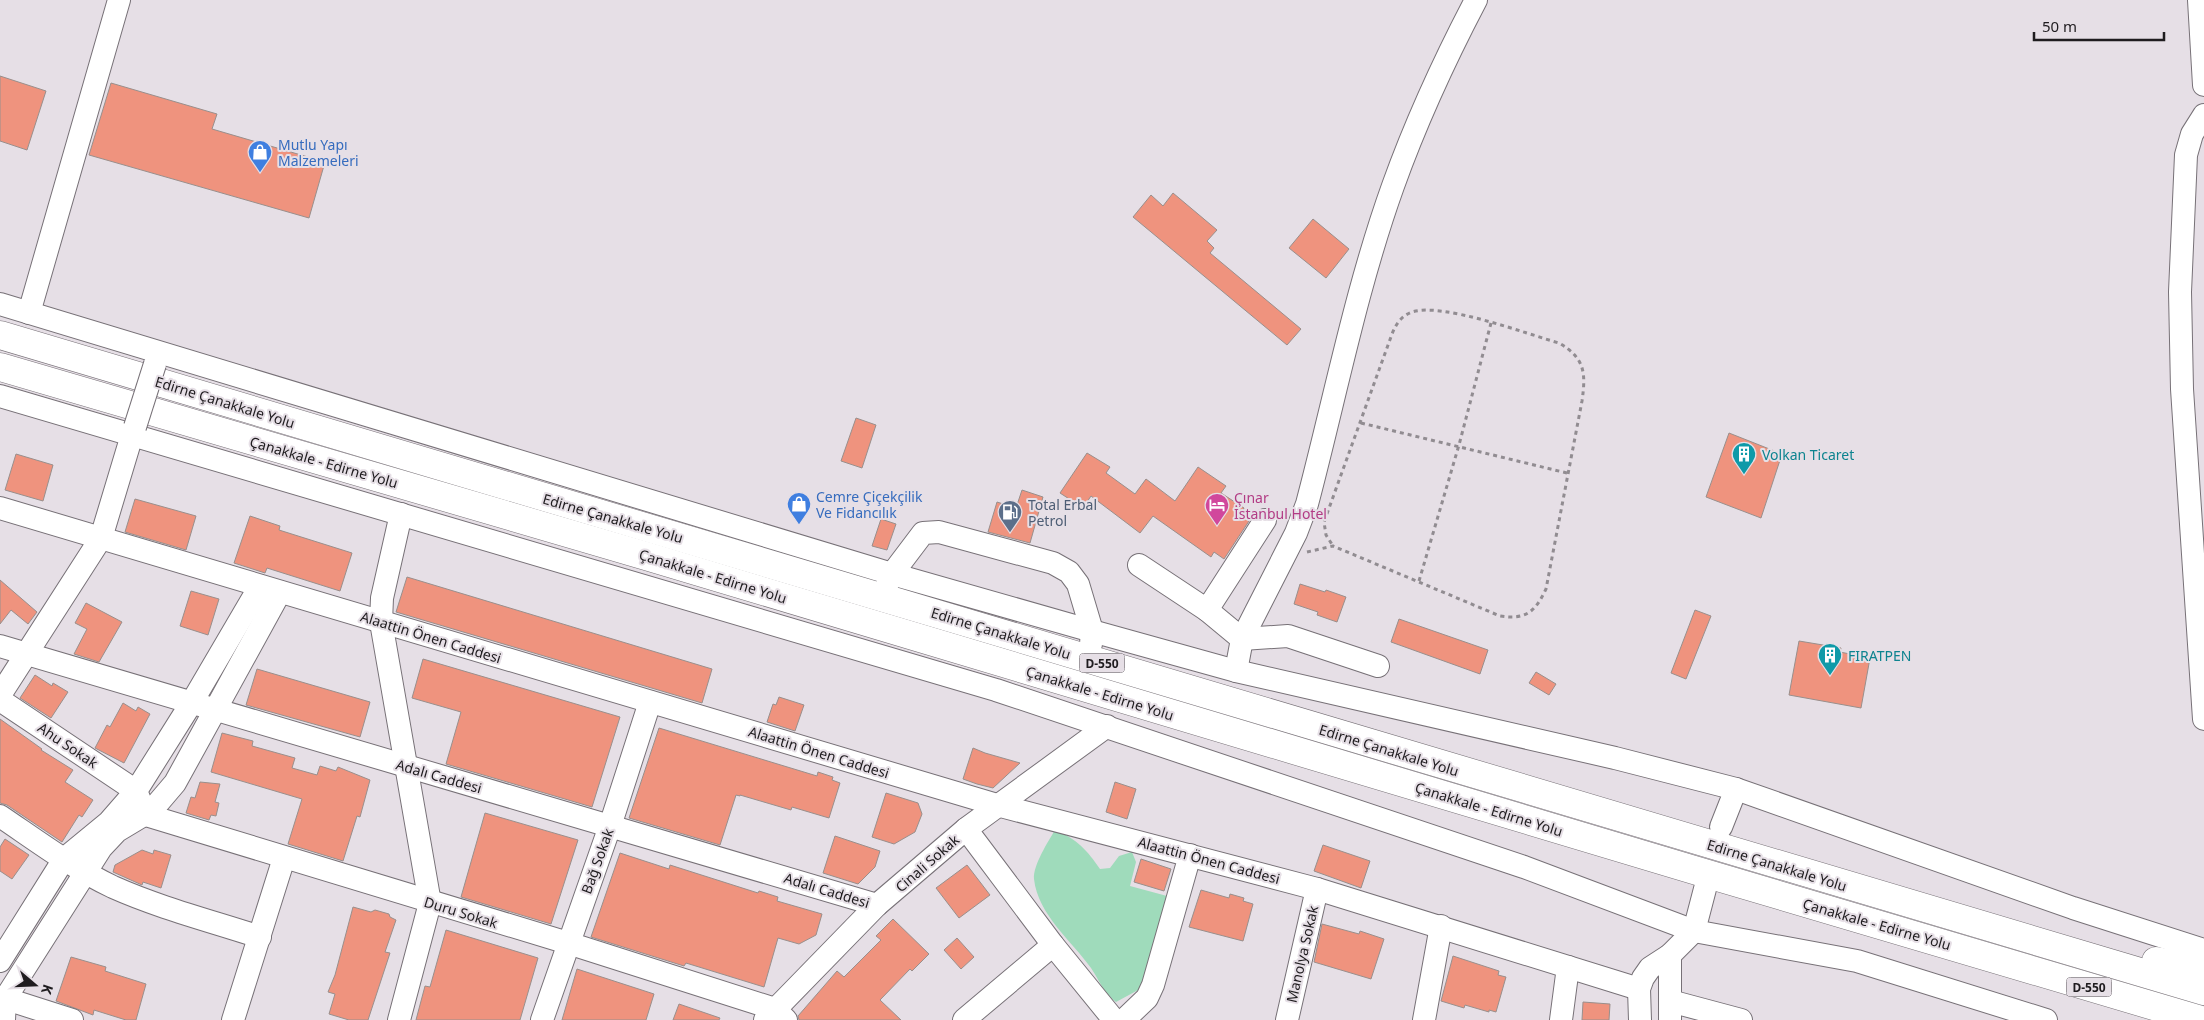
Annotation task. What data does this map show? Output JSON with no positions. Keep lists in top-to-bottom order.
{
  "streets": {
    "highway": ["Edirne Çanakkale Yolu", "Çanakkale - Edirne Yolu", "D-550"],
    "street": [
      "Alaattin Önen Caddesi",
      "Ahu Sokak",
      "Adalı Caddesi",
      "Bağ Sokak",
      "Cinali Sokak",
      "Duru Sokak",
      "Manolya Sokak"
    ]
  },
  "crossings": [
    ["Alaattin Önen Caddesi", "Bağ Sokak"],
    ["Alaattin Önen Caddesi", "Cinali Sokak"],
    ["Alaattin Önen Caddesi", "Manolya Sokak"],
    ["Adalı Caddesi", "Bağ Sokak"],
    ["Adalı Caddesi", "Cinali Sokak"],
    ["Bağ Sokak", "Duru Sokak"],
    ["Cinali Sokak", "Duru Sokak"]
  ],
  "places": {
    "shop": ["Mutlu Yapı Malzemeleri", "Cemre Çiçekçilik Ve Fidancılık"],
    "building": ["Volkan Ticaret", "FIRATPEN"],
    "hotel": ["Çınar İstanbul Hotel"],
    "fuel station": ["Total Erbal Petrol"]
  },
  "scale_bar": "50 m",
  "north": "right"
}
